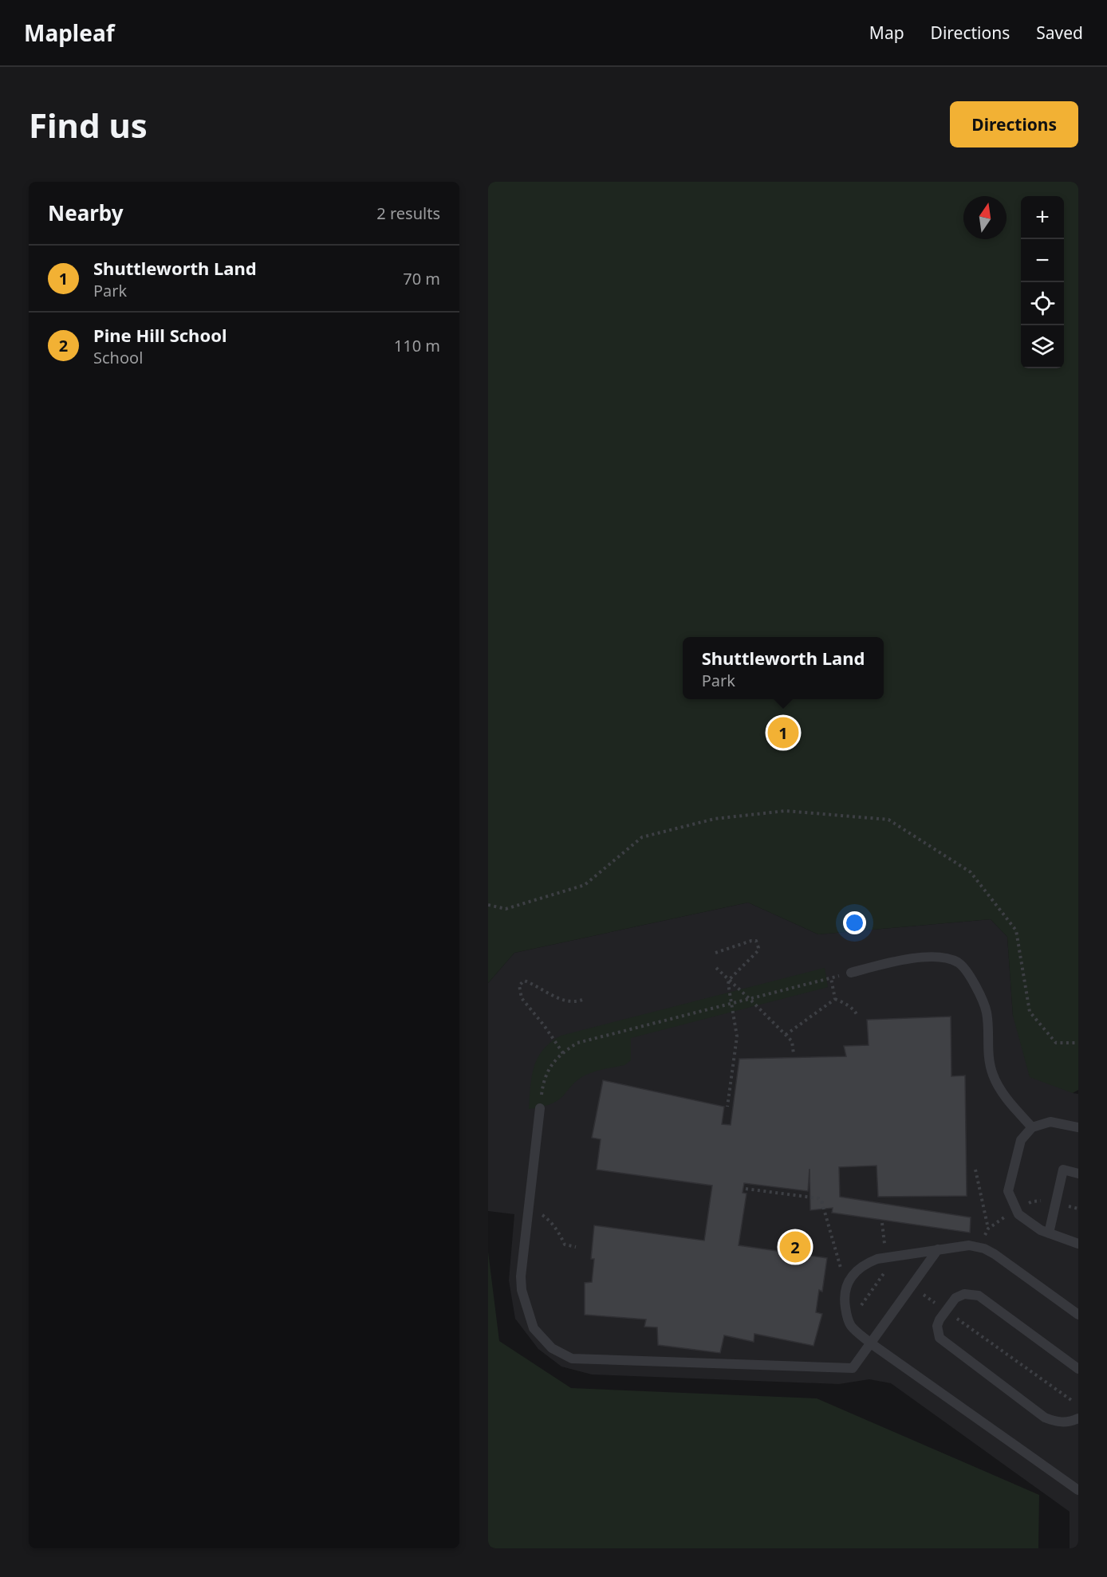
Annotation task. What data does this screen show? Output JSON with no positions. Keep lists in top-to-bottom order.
{
  "north": "top",
  "page": {
    "header": "Mapleaf",
    "nav": ["Map", "Directions", "Saved"],
    "buttons": "Directions",
    "title": "Find us",
    "heading": ["Nearby", "2 results"],
    "map_buttons": ["+", "−"],
    "list": [
      {
        "mark": "1",
        "name": "Shuttleworth Land",
        "note": "Park",
        "value": "70 m"
      },
      {
        "mark": "2",
        "name": "Pine Hill School",
        "note": "School",
        "value": "110 m"
      }
    ],
    "popup": ["Shuttleworth Land", "Park"],
    "pins": ["1", "2"]
  }
}
